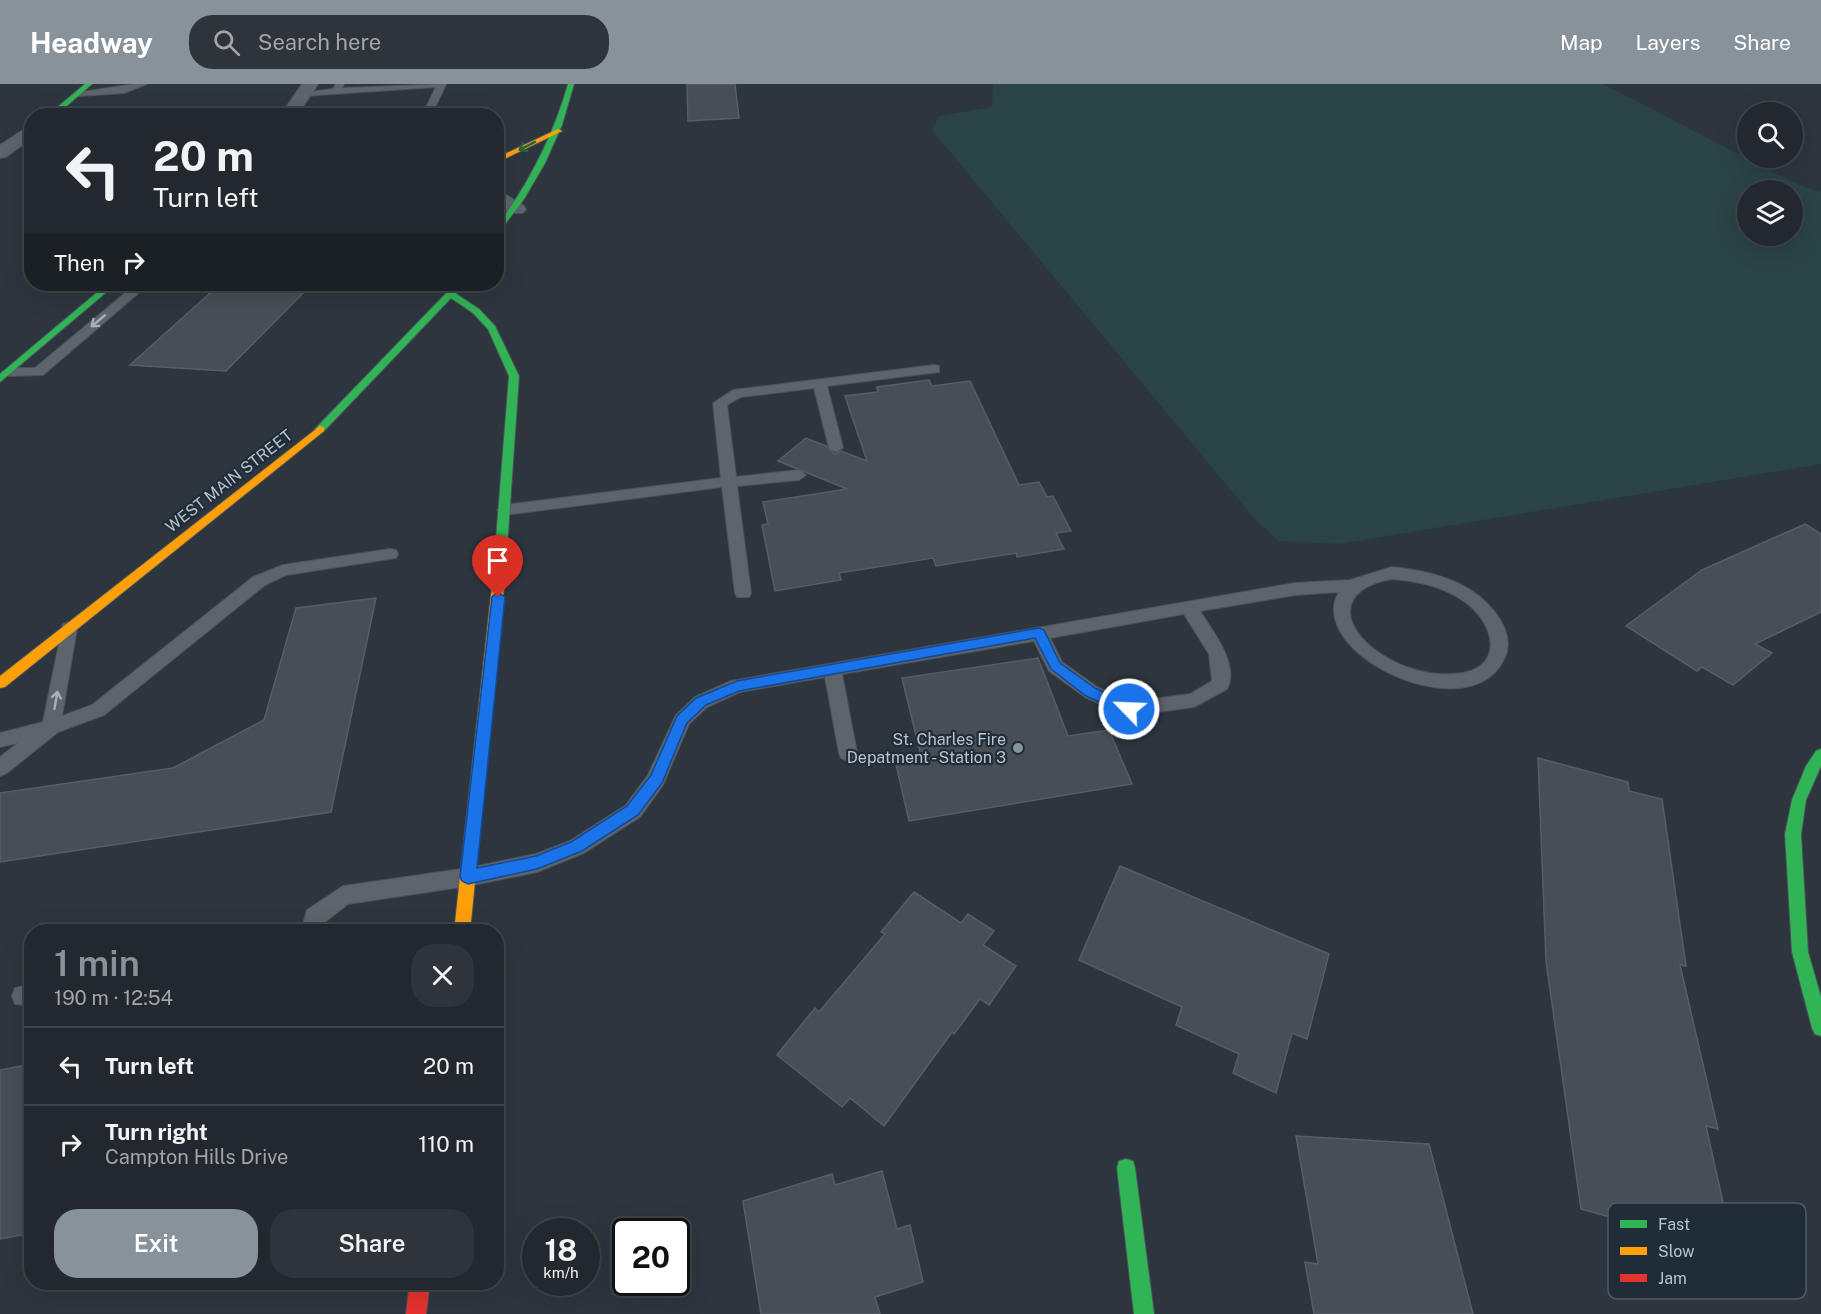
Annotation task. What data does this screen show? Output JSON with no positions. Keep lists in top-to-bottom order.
{
  "streets": {
    "street": ["WEST MAIN STREET"]
  },
  "places": ["St. Charles Fire Depatment - Station 3"],
  "legend": ["Fast", "Slow", "Jam"],
  "page": {
    "header": "Headway",
    "search": "Search here",
    "nav": ["Map", "Layers", "Share"],
    "turn": ["20 m", "Turn left"],
    "then": "Then",
    "heading": ["1 min", "190 m · 12:54"],
    "list": [
      {
        "name": "Turn left",
        "value": "20 m"
      },
      {
        "name": "Turn right",
        "note": "Campton Hills Drive",
        "value": "110 m"
      }
    ],
    "buttons": ["Exit", "Share"],
    "speed": "18 km/h",
    "limit": "20"
  }
}
